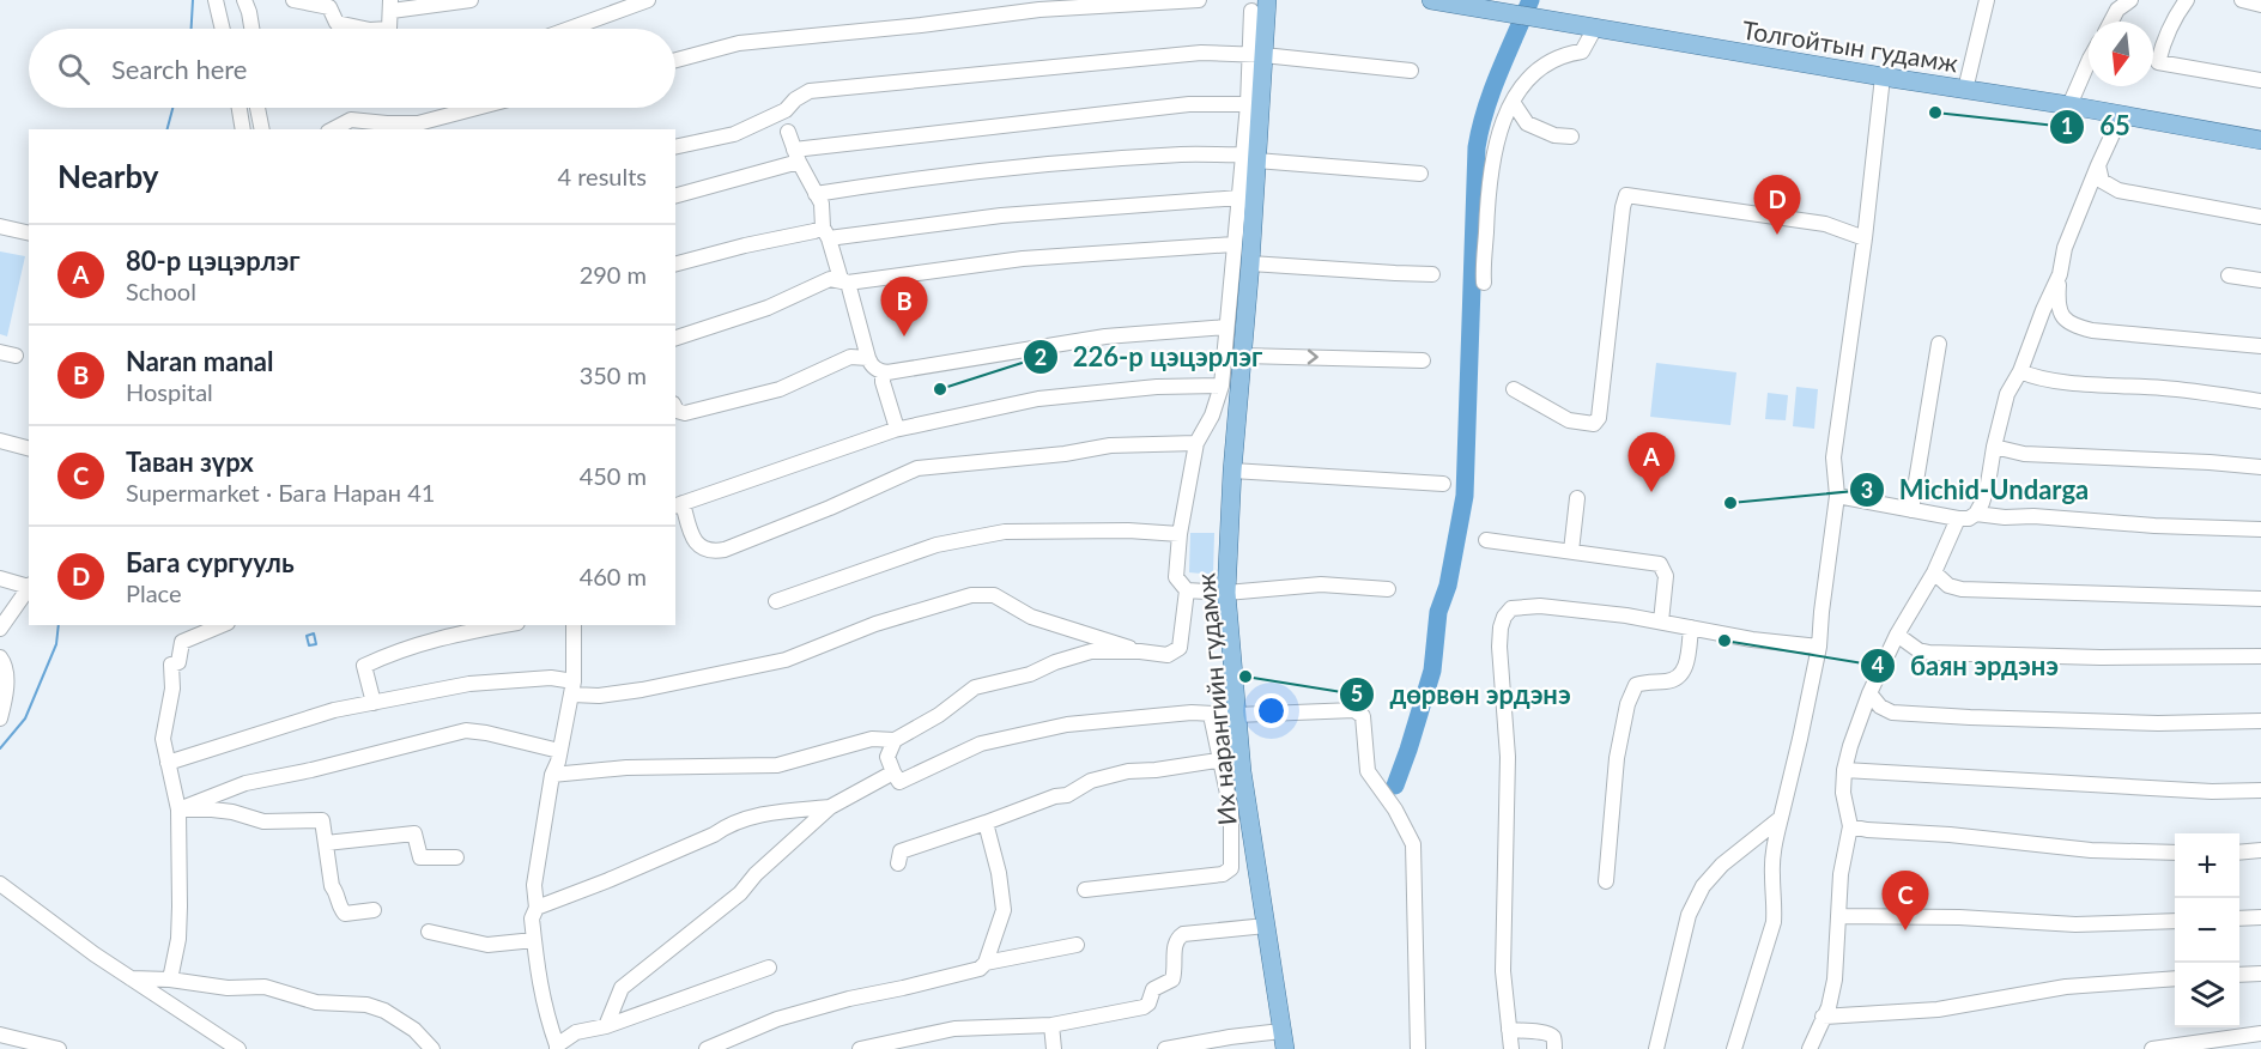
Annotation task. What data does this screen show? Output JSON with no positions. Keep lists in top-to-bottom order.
{
  "streets": {
    "main road": ["Толгойтын гудамж", "Их нарангийн гудамж"]
  },
  "places": [
    "65",
    "226-р цэцэрлэг",
    "Michid-Undarga",
    "баян эрдэнэ",
    "дөрвөн эрдэнэ"
  ],
  "north": "bottom",
  "page": {
    "search": "Search here",
    "heading": ["Nearby", "4 results"],
    "pins": [
      "D",
      "B",
      "A",
      "C"
    ],
    "list": [
      {
        "mark": "A",
        "name": "80-р цэцэрлэг",
        "note": "School",
        "value": "290 m"
      },
      {
        "mark": "B",
        "name": "Naran manal",
        "note": "Hospital",
        "value": "350 m"
      },
      {
        "mark": "C",
        "name": "Таван зүрх",
        "note": "Supermarket · Бага Наран 41",
        "value": "450 m"
      },
      {
        "mark": "D",
        "name": "Бага сургууль",
        "note": "Place",
        "value": "460 m"
      }
    ],
    "map_buttons": ["+", "−"]
  }
}
